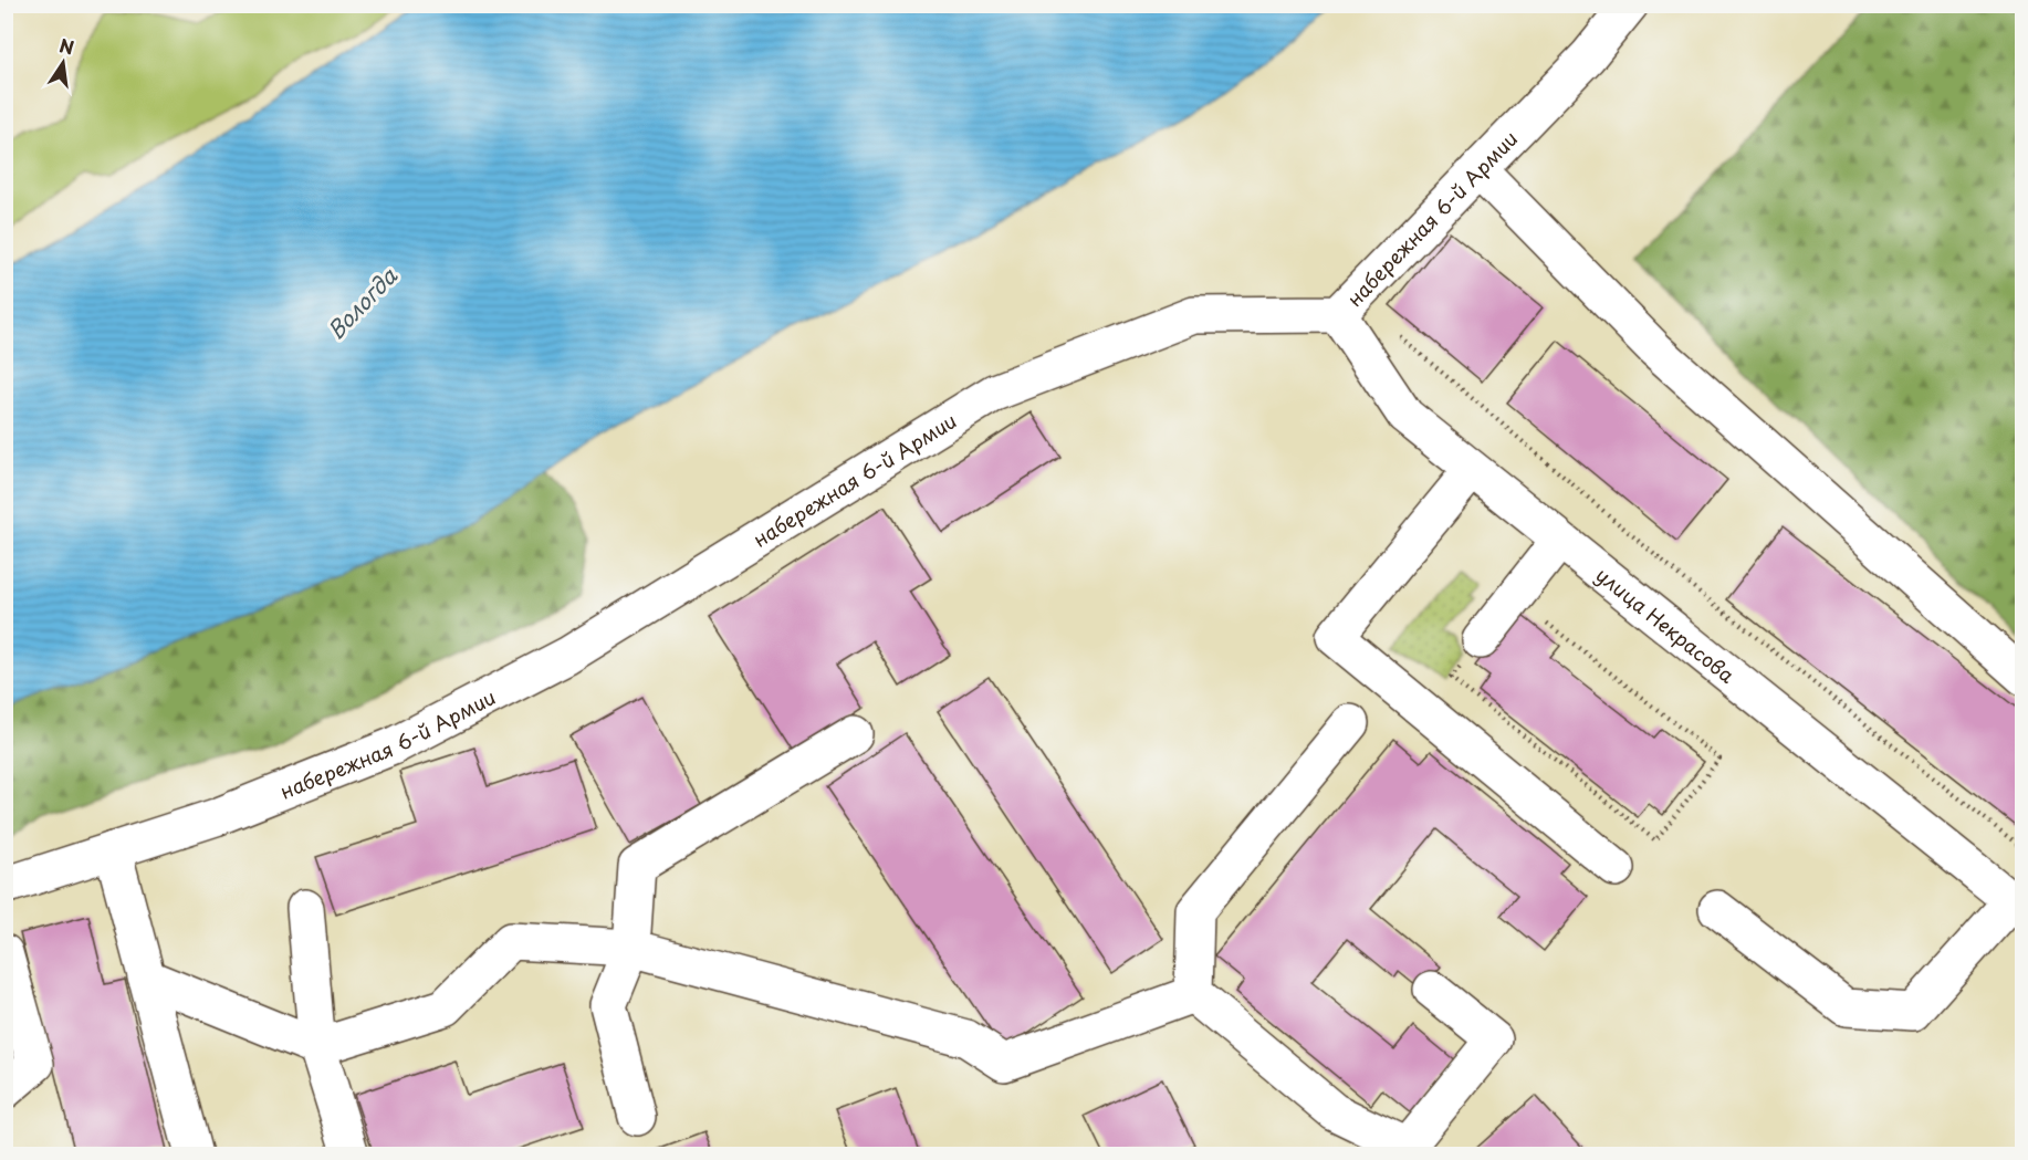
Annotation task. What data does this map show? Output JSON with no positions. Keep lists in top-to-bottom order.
{
  "streets": {
    "street": ["набережная 6-й Армии", "улица Некрасова"]
  },
  "crossings": [
    ["набережная 6-й Армии", "улица Некрасова"]
  ],
  "water": ["Вологда"],
  "north": "top"
}
